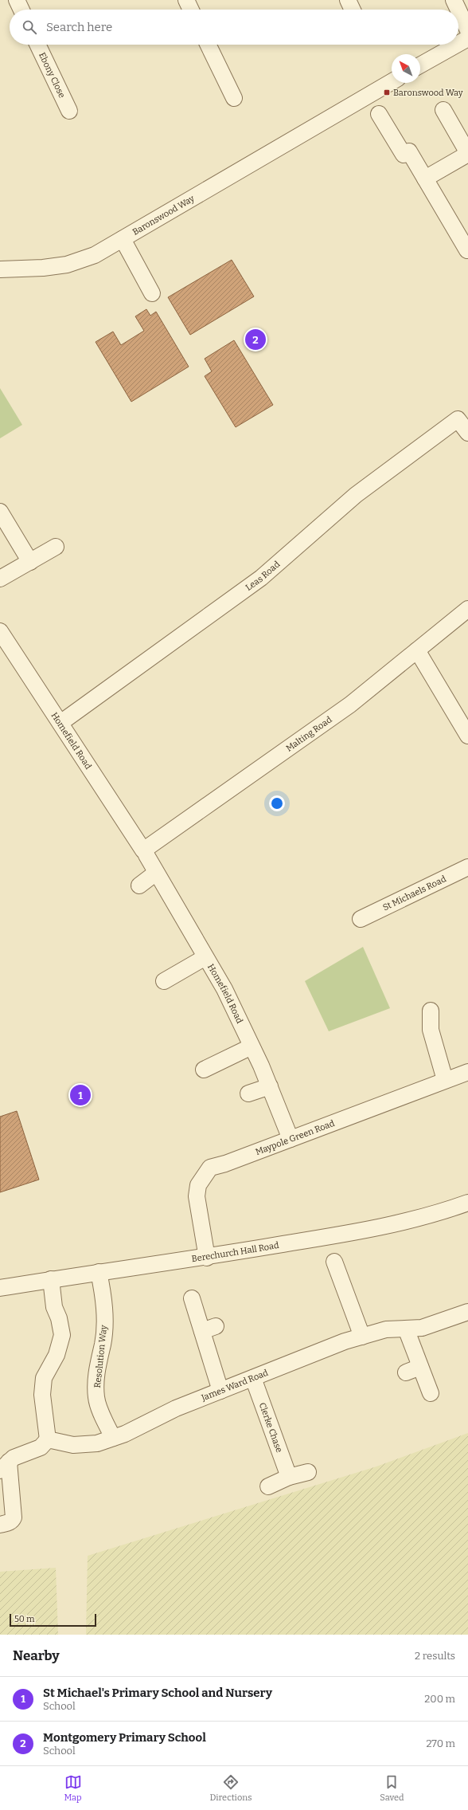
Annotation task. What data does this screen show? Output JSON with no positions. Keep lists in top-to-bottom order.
{
  "streets": {
    "street": [
      "Ebony Close",
      "Baronswood Way",
      "Leas Road",
      "Malting Road",
      "Homefield Road",
      "St Michaels Road",
      "Maypole Green Road",
      "Berechurch Hall Road",
      "Resolution Way",
      "James Ward Road",
      "Clerke Chase"
    ]
  },
  "crossings": [
    ["Leas Road", "Homefield Road"],
    ["Malting Road", "Homefield Road"],
    ["Homefield Road", "Maypole Green Road"],
    ["Maypole Green Road", "Berechurch Hall Road"],
    ["Berechurch Hall Road", "Resolution Way"],
    ["Resolution Way", "James Ward Road"],
    ["James Ward Road", "Clerke Chase"]
  ],
  "places": {
    "transit": ["Baronswood Way"]
  },
  "scale_bar": "50 m",
  "north": "top left",
  "page": {
    "search": "Search here",
    "pins": ["2", "1"],
    "scale": "50 m",
    "heading": ["Nearby", "2 results"],
    "list": [
      {
        "mark": "1",
        "name": "St Michael's Primary School and Nursery",
        "note": "School",
        "value": "200 m"
      },
      {
        "mark": "2",
        "name": "Montgomery Primary School",
        "note": "School",
        "value": "270 m"
      }
    ],
    "nav": ["Map", "Directions", "Saved"]
  }
}
